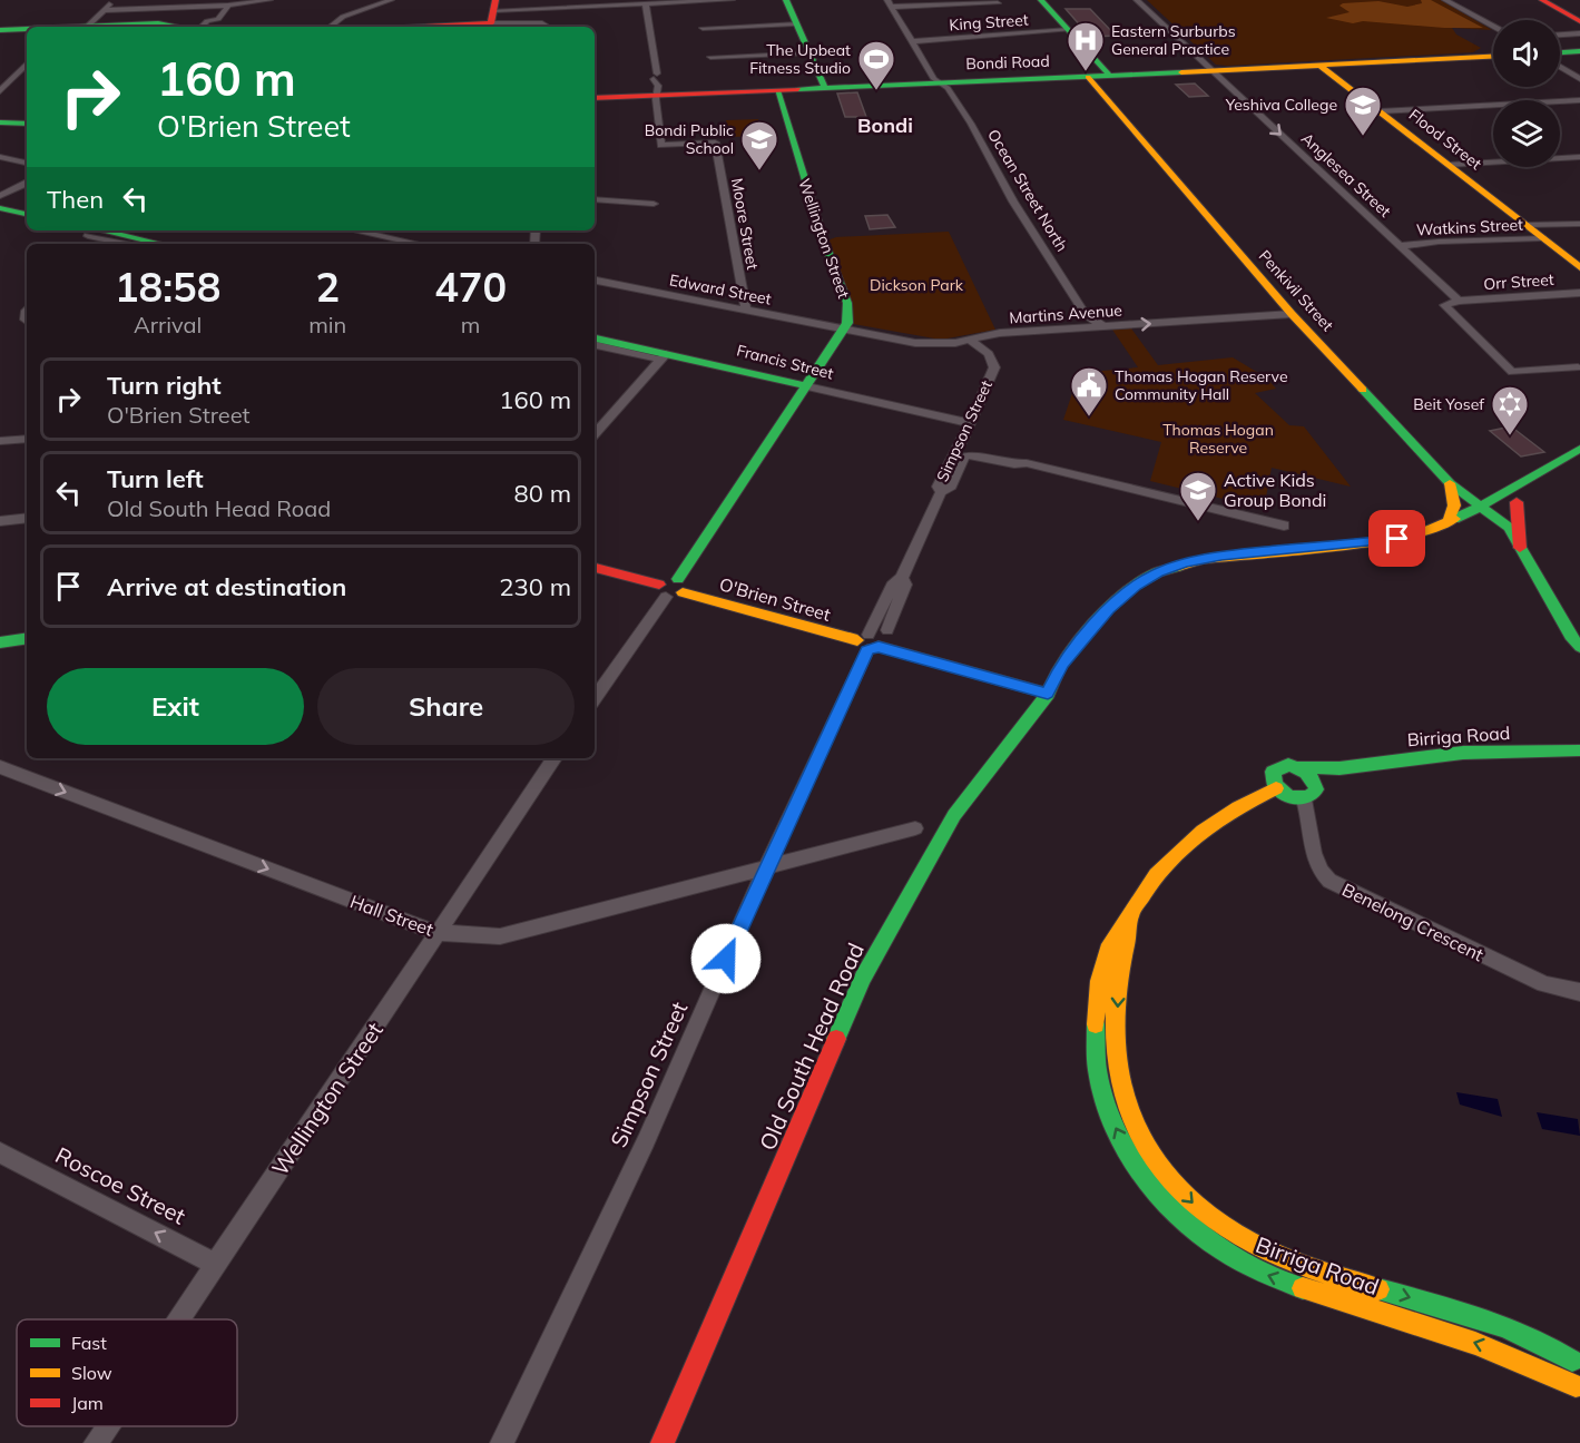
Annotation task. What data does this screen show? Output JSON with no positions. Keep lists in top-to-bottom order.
{
  "streets": {
    "street": [
      "King Street",
      "Bondi Road",
      "Flood Street",
      "Anglesea Street",
      "Ocean Street North",
      "Moore Street",
      "Watkins Street",
      "Wellington Street",
      "Orr Street",
      "Edward Street",
      "Penkivil Street",
      "Martins Avenue",
      "Francis Street",
      "Simpson Street",
      "O'Brien Street",
      "Birriga Road",
      "Hall Street",
      "Benelong Crescent",
      "Old South Head Road",
      "Roscoe Street"
    ]
  },
  "crossings": [
    ["King Street", "Ocean Street North"],
    ["Bondi Road", "Flood Street"],
    ["Bondi Road", "Anglesea Street"],
    ["Bondi Road", "Ocean Street North"],
    ["Bondi Road", "Moore Street"],
    ["Bondi Road", "Wellington Street"],
    ["Bondi Road", "Penkivil Street"],
    ["Flood Street", "Watkins Street"],
    ["Anglesea Street", "Watkins Street"],
    ["Anglesea Street", "Orr Street"],
    ["Ocean Street North", "Martins Avenue"],
    ["Moore Street", "Edward Street"],
    ["Wellington Street", "Edward Street"],
    ["Wellington Street", "Martins Avenue"],
    ["Wellington Street", "Hall Street"],
    ["Wellington Street", "Roscoe Street"],
    ["Edward Street", "Martins Avenue"],
    ["Penkivil Street", "Martins Avenue"],
    ["Penkivil Street", "Old South Head Road"],
    ["Martins Avenue", "Simpson Street"],
    ["Francis Street", "Simpson Street"],
    ["Simpson Street", "O'Brien Street"],
    ["Simpson Street", "Hall Street"],
    ["O'Brien Street", "Old South Head Road"],
    ["Birriga Road", "Benelong Crescent"]
  ],
  "one_way": [
    "Anglesea Street",
    "Martins Avenue",
    "Hall Street",
    "Roscoe Street"
  ],
  "districts": ["Bondi"],
  "parks": ["Dickson Park", "Thomas Hogan Reserve"],
  "places": {
    "hospital": ["Eastern Surburbs General Practice"],
    "sports": ["The Upbeat Fitness Studio"],
    "school or university": ["Yeshiva College", "Bondi Public School", "Active Kids Group Bondi"],
    "public building": ["Thomas Hogan Reserve Community Hall"],
    "synagogue": ["Beit Yosef"]
  },
  "legend": ["Fast", "Slow", "Jam"],
  "page": {
    "turn": ["160 m", "O'Brien Street"],
    "then": "Then",
    "eta": [
      "18:58",
      "Arrival",
      "2",
      "min",
      "470",
      "m"
    ],
    "list": [
      {
        "name": "Turn right",
        "note": "O'Brien Street",
        "value": "160 m"
      },
      {
        "name": "Turn left",
        "note": "Old South Head Road",
        "value": "80 m"
      },
      {
        "name": "Arrive at destination",
        "value": "230 m"
      }
    ],
    "buttons": ["Exit", "Share"]
  }
}
